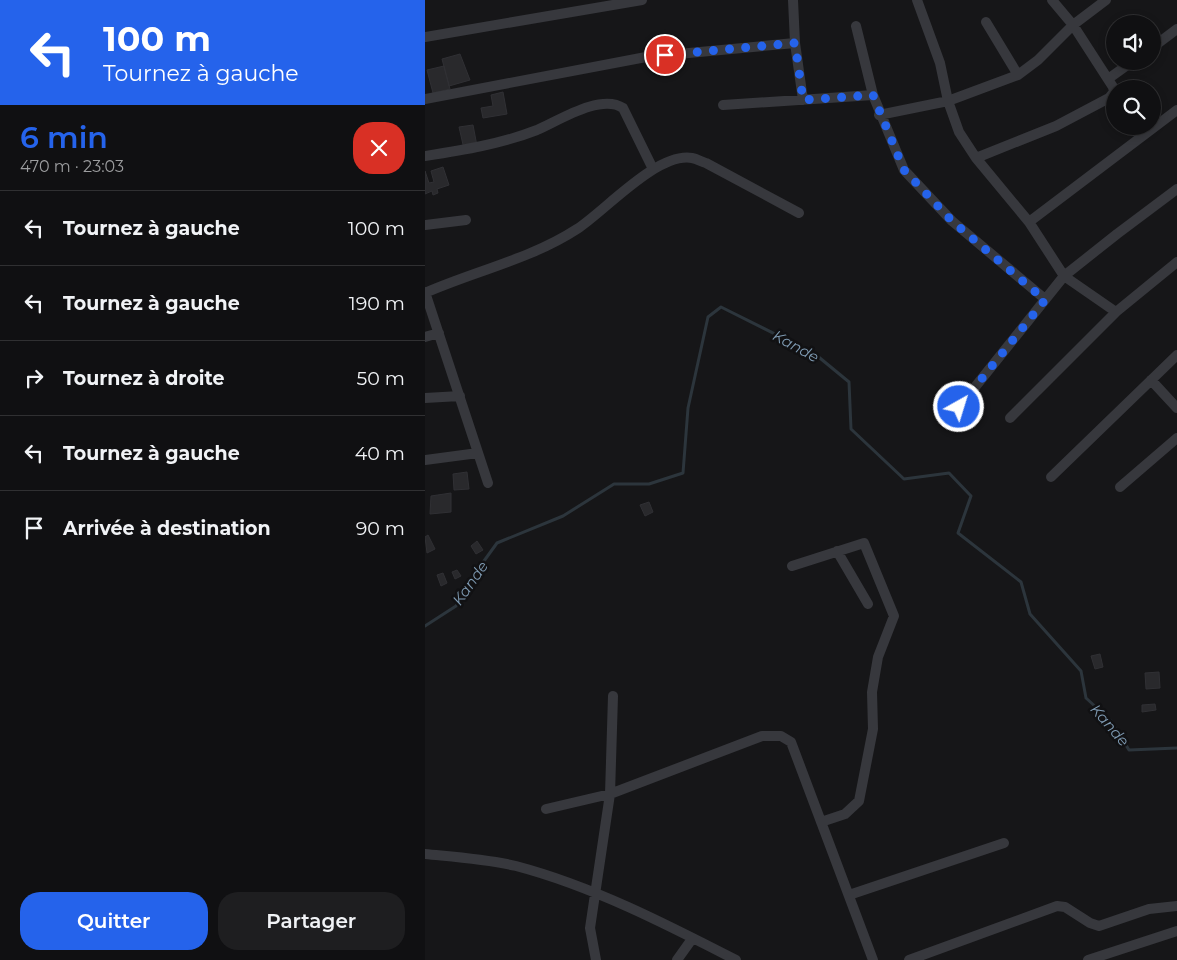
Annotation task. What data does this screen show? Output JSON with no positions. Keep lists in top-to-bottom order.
{
  "water": ["Kande"],
  "page": {
    "turn": ["100 m", "Tournez à gauche"],
    "heading": ["6 min", "470 m · 23:03"],
    "list": [
      {
        "name": "Tournez à gauche",
        "value": "100 m"
      },
      {
        "name": "Tournez à gauche",
        "value": "190 m"
      },
      {
        "name": "Tournez à droite",
        "value": "50 m"
      },
      {
        "name": "Tournez à gauche",
        "value": "40 m"
      },
      {
        "name": "Arrivée à destination",
        "value": "90 m"
      }
    ],
    "buttons": ["Quitter", "Partager"]
  }
}
